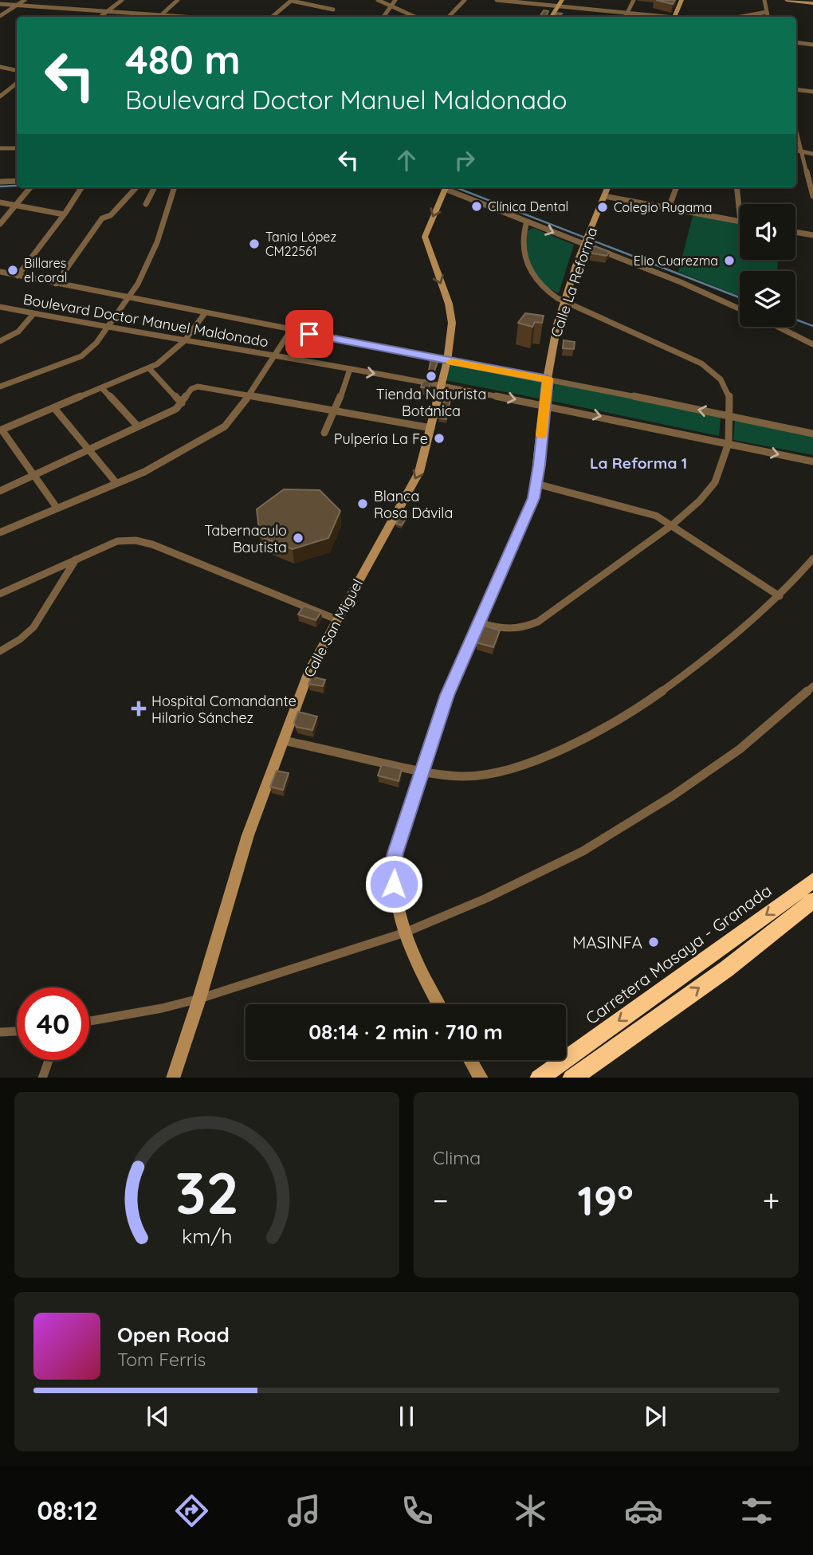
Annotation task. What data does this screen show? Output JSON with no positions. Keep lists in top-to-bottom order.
{
  "streets": {
    "highway": ["Carretera Masaya - Granada"],
    "street": ["Calle La Reforma", "Boulevard Doctor Manuel Maldonado", "Calle San Miguel"]
  },
  "crossings": [
    ["Calle La Reforma", "Boulevard Doctor Manuel Maldonado"],
    ["Boulevard Doctor Manuel Maldonado", "Calle San Miguel"]
  ],
  "one_way": ["Calle San Miguel"],
  "districts": ["La Reforma 1"],
  "places": {
    "other": [
      "Clínica Dental",
      "Colegio Rugama",
      "Tania López CM22561",
      "Elio Cuarezma",
      "Billares el coral",
      "Tienda Naturista Botánica",
      "Pulpería La Fe",
      "Blanca Rosa Dávila",
      "Tabernaculo Bautista",
      "MASINFA"
    ],
    "health": ["Hospital Comandante Hilario Sánchez"]
  },
  "page": {
    "turn": ["480 m", "Boulevard Doctor Manuel Maldonado"],
    "limit": "40",
    "trip": "08:14 · 2 min · 710 m",
    "tile": "Clima",
    "heat": ["−", "19°", "+"],
    "song": ["Open Road", "Tom Ferris"],
    "tabs": "08:12",
    "gauge": ["32", "km/h"]
  }
}
